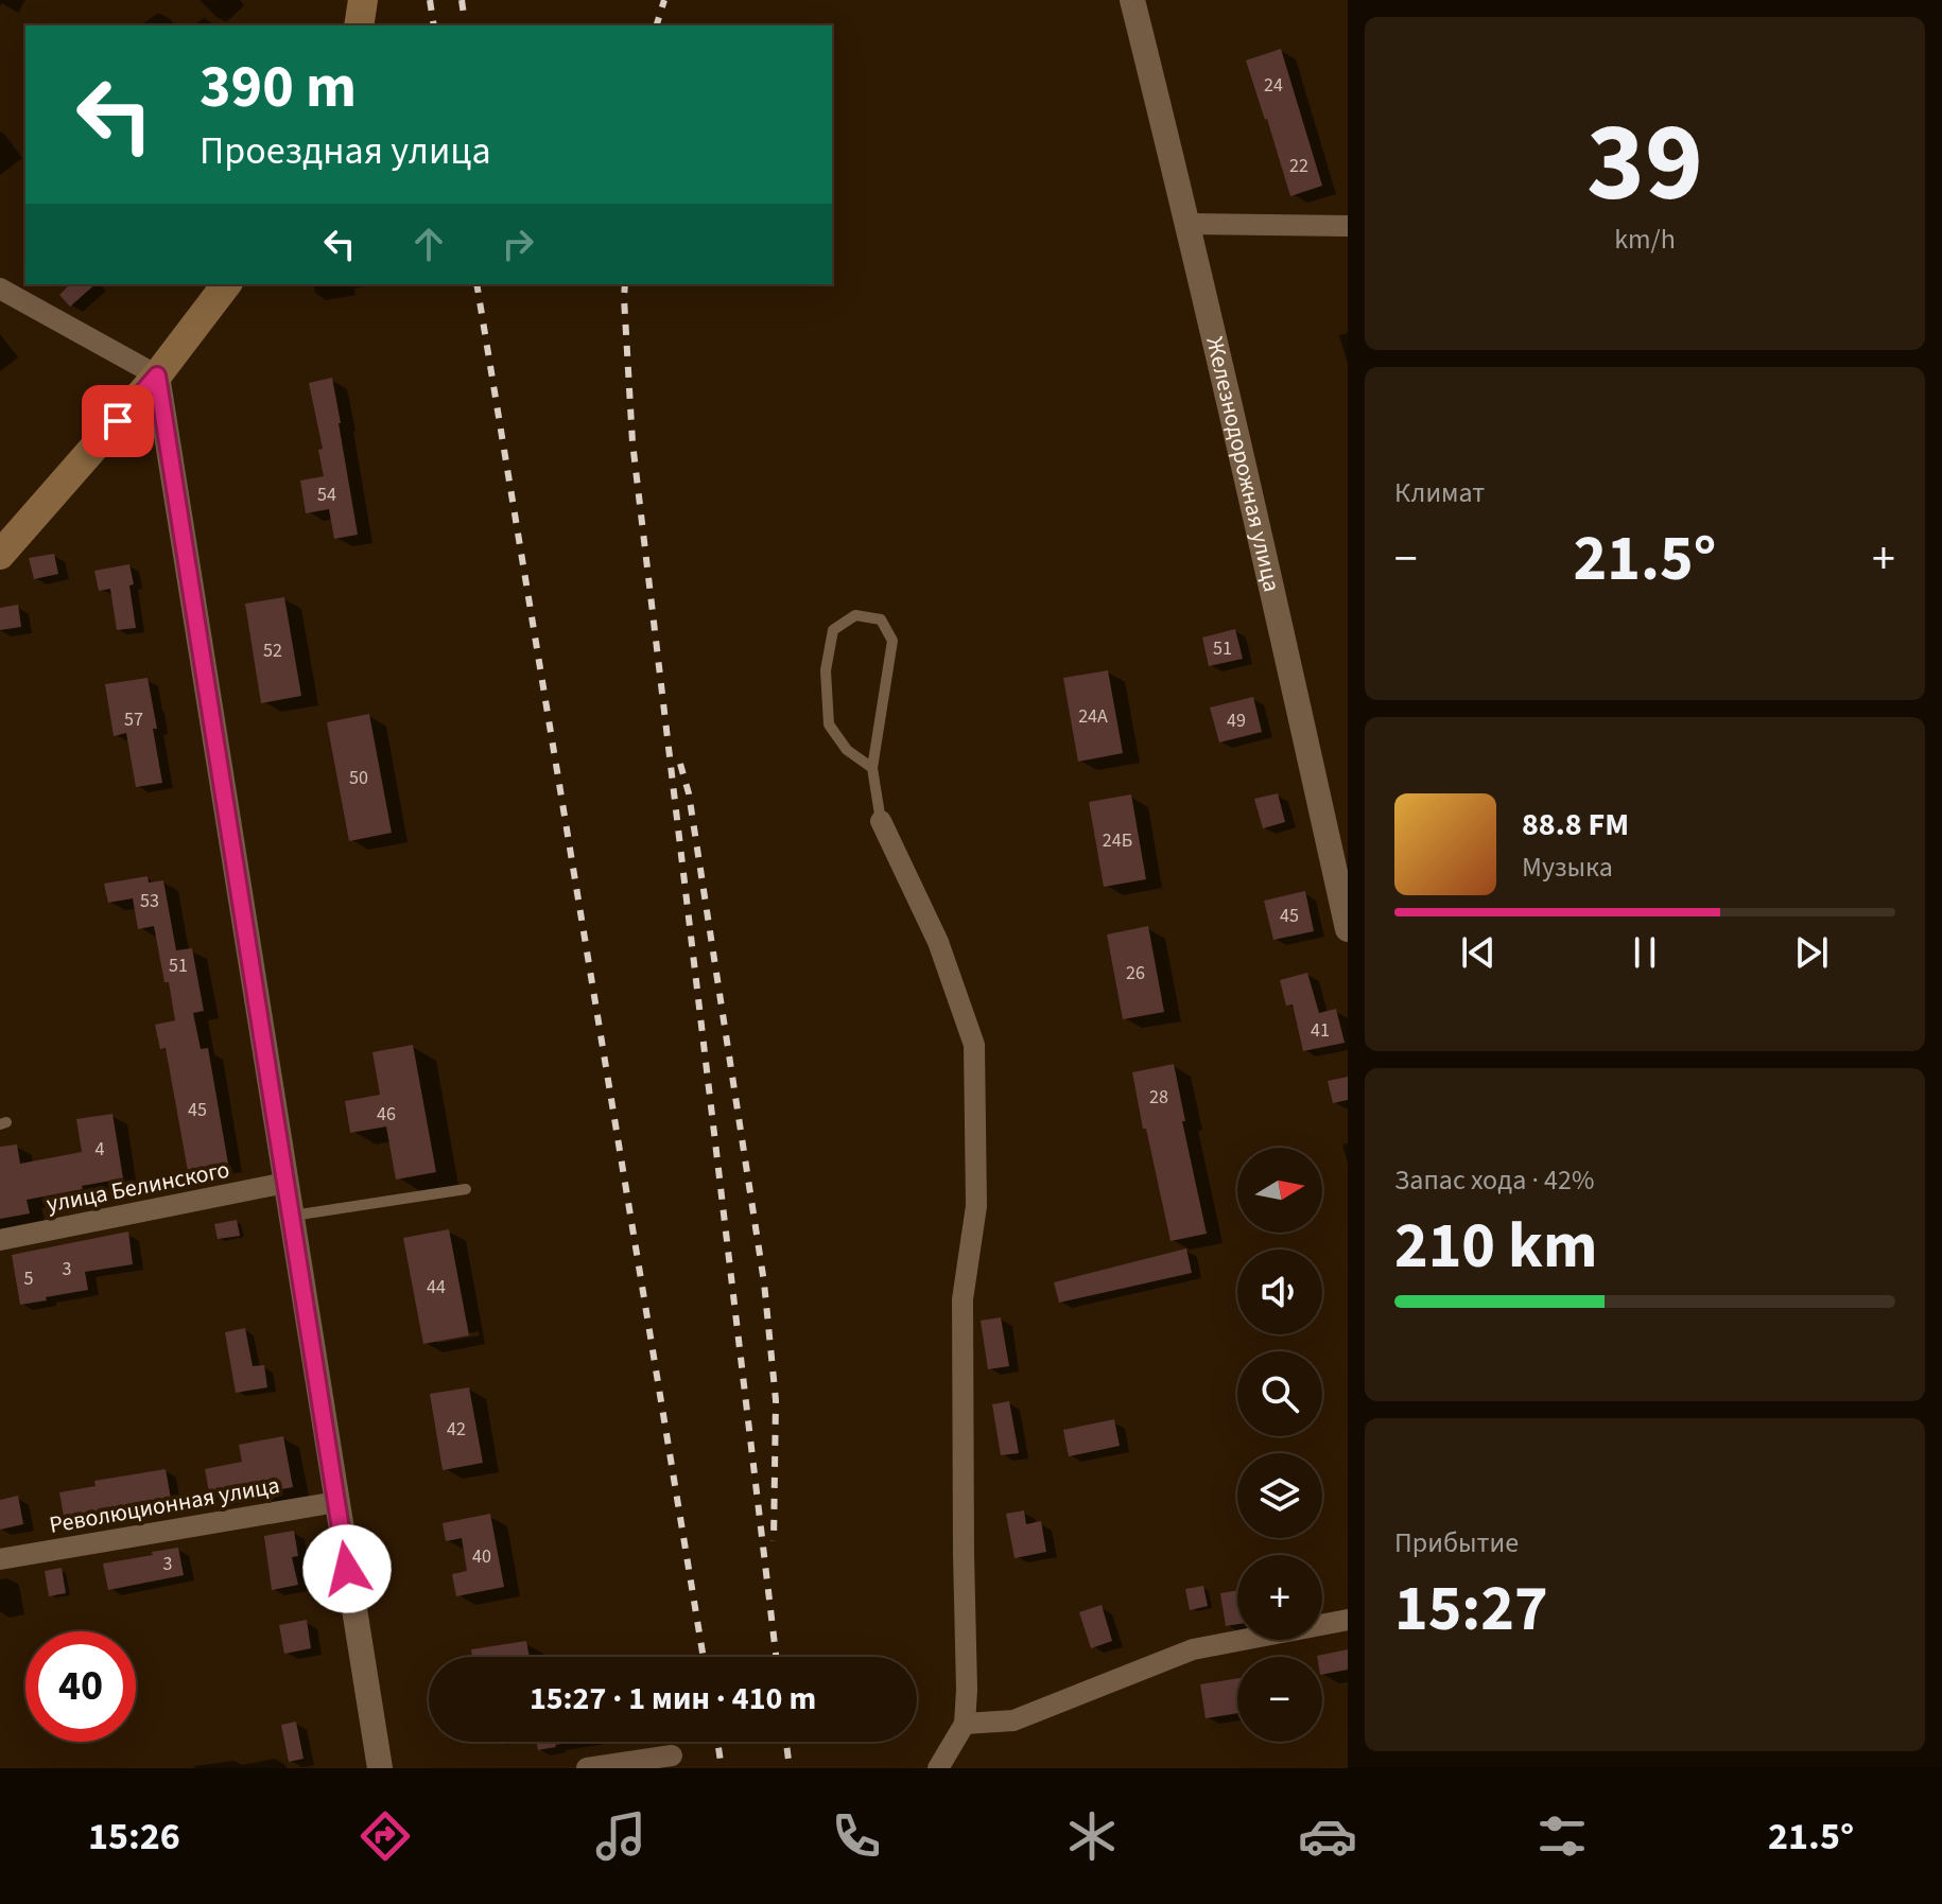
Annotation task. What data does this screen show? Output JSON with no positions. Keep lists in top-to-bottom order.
{
  "streets": {
    "street": ["Железнодорожная улица", "улица Белинского", "Революционная улица"]
  },
  "house_numbers": [
    "24",
    "22",
    "54",
    "51",
    "52",
    "24А",
    "57",
    "49",
    "50",
    "24Б",
    "53",
    "45",
    "51",
    "26",
    "41",
    "28",
    "45",
    "46",
    "4",
    "3",
    "5",
    "44",
    "42",
    "40",
    "3"
  ],
  "north": "right",
  "page": {
    "tile": [
      ["39", "km/h"],
      "Климат",
      ["Запас хода · 42%", "210 km"],
      ["Прибытие", "15:27"]
    ],
    "turn": ["390 m", "Проездная улица"],
    "heat": ["−", "21.5°", "+"],
    "song": ["88.8 FM", "Музыка"],
    "map_buttons": ["+", "−"],
    "limit": "40",
    "trip": "15:27 · 1 мин · 410 m",
    "tabs": ["15:26", "21.5°"]
  }
}
